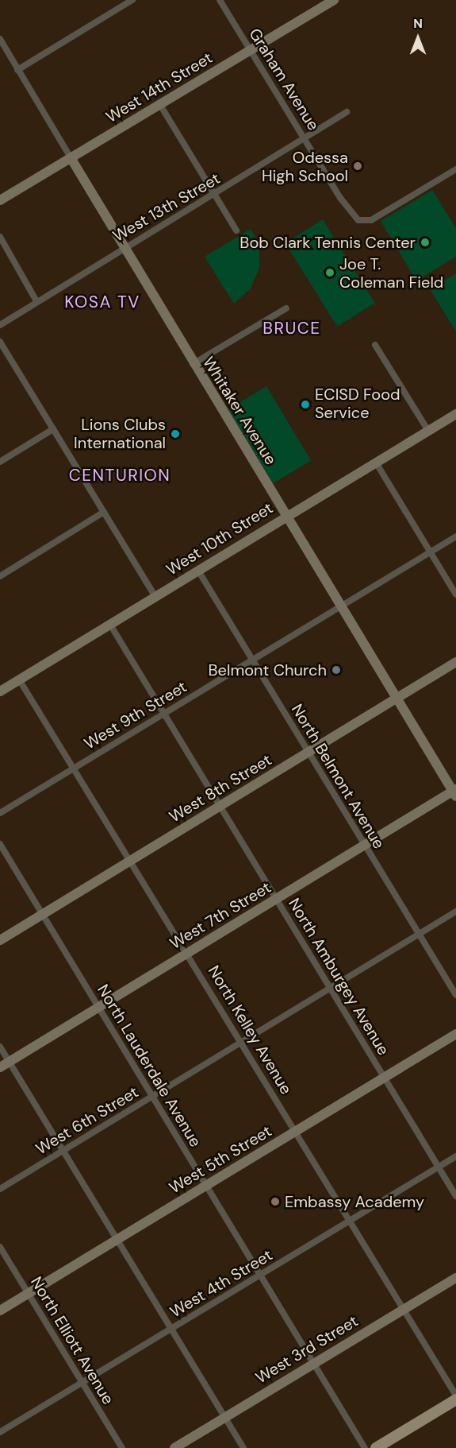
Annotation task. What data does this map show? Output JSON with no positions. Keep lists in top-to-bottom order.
{
  "streets": {
    "street": [
      "Graham Avenue",
      "West 14th Street",
      "West 13th Street",
      "Whitaker Avenue",
      "West 10th Street",
      "West 9th Street",
      "North Belmont Avenue",
      "West 8th Street",
      "West 7th Street",
      "North Amburgey Avenue",
      "North Kelley Avenue",
      "North Lauderdale Avenue",
      "West 6th Street",
      "West 5th Street",
      "West 4th Street",
      "North Elliott Avenue",
      "West 3rd Street"
    ]
  },
  "crossings": [
    ["Graham Avenue", "West 14th Street"],
    ["Graham Avenue", "West 13th Street"],
    ["West 14th Street", "Whitaker Avenue"],
    ["West 13th Street", "Whitaker Avenue"],
    ["Whitaker Avenue", "West 10th Street"],
    ["Whitaker Avenue", "West 9th Street"],
    ["Whitaker Avenue", "West 8th Street"],
    ["Whitaker Avenue", "West 7th Street"],
    ["West 10th Street", "North Belmont Avenue"],
    ["West 10th Street", "North Amburgey Avenue"],
    ["West 10th Street", "North Kelley Avenue"],
    ["West 9th Street", "North Belmont Avenue"],
    ["West 9th Street", "North Amburgey Avenue"],
    ["West 9th Street", "North Kelley Avenue"],
    ["North Belmont Avenue", "West 8th Street"],
    ["North Belmont Avenue", "West 7th Street"],
    ["North Belmont Avenue", "West 6th Street"],
    ["West 8th Street", "North Amburgey Avenue"],
    ["West 8th Street", "North Kelley Avenue"],
    ["West 8th Street", "North Lauderdale Avenue"],
    ["West 7th Street", "North Amburgey Avenue"],
    ["West 7th Street", "North Kelley Avenue"],
    ["West 7th Street", "North Lauderdale Avenue"],
    ["North Amburgey Avenue", "West 6th Street"],
    ["North Amburgey Avenue", "West 5th Street"],
    ["North Amburgey Avenue", "West 4th Street"],
    ["North Kelley Avenue", "West 6th Street"],
    ["North Kelley Avenue", "West 5th Street"],
    ["North Kelley Avenue", "West 4th Street"],
    ["North Kelley Avenue", "West 3rd Street"],
    ["North Lauderdale Avenue", "West 6th Street"],
    ["North Lauderdale Avenue", "West 5th Street"],
    ["North Lauderdale Avenue", "West 4th Street"],
    ["North Lauderdale Avenue", "West 3rd Street"],
    ["West 5th Street", "North Elliott Avenue"],
    ["West 4th Street", "North Elliott Avenue"]
  ],
  "districts": ["KOSA TV", "BRUCE", "CENTURION"],
  "places": [
    "Odessa High School",
    "Bob Clark Tennis Center",
    "Joe T. Coleman Field",
    "ECISD Food Service",
    "Lions Clubs International",
    "Belmont Church",
    "Embassy Academy"
  ],
  "north": "top"
}
